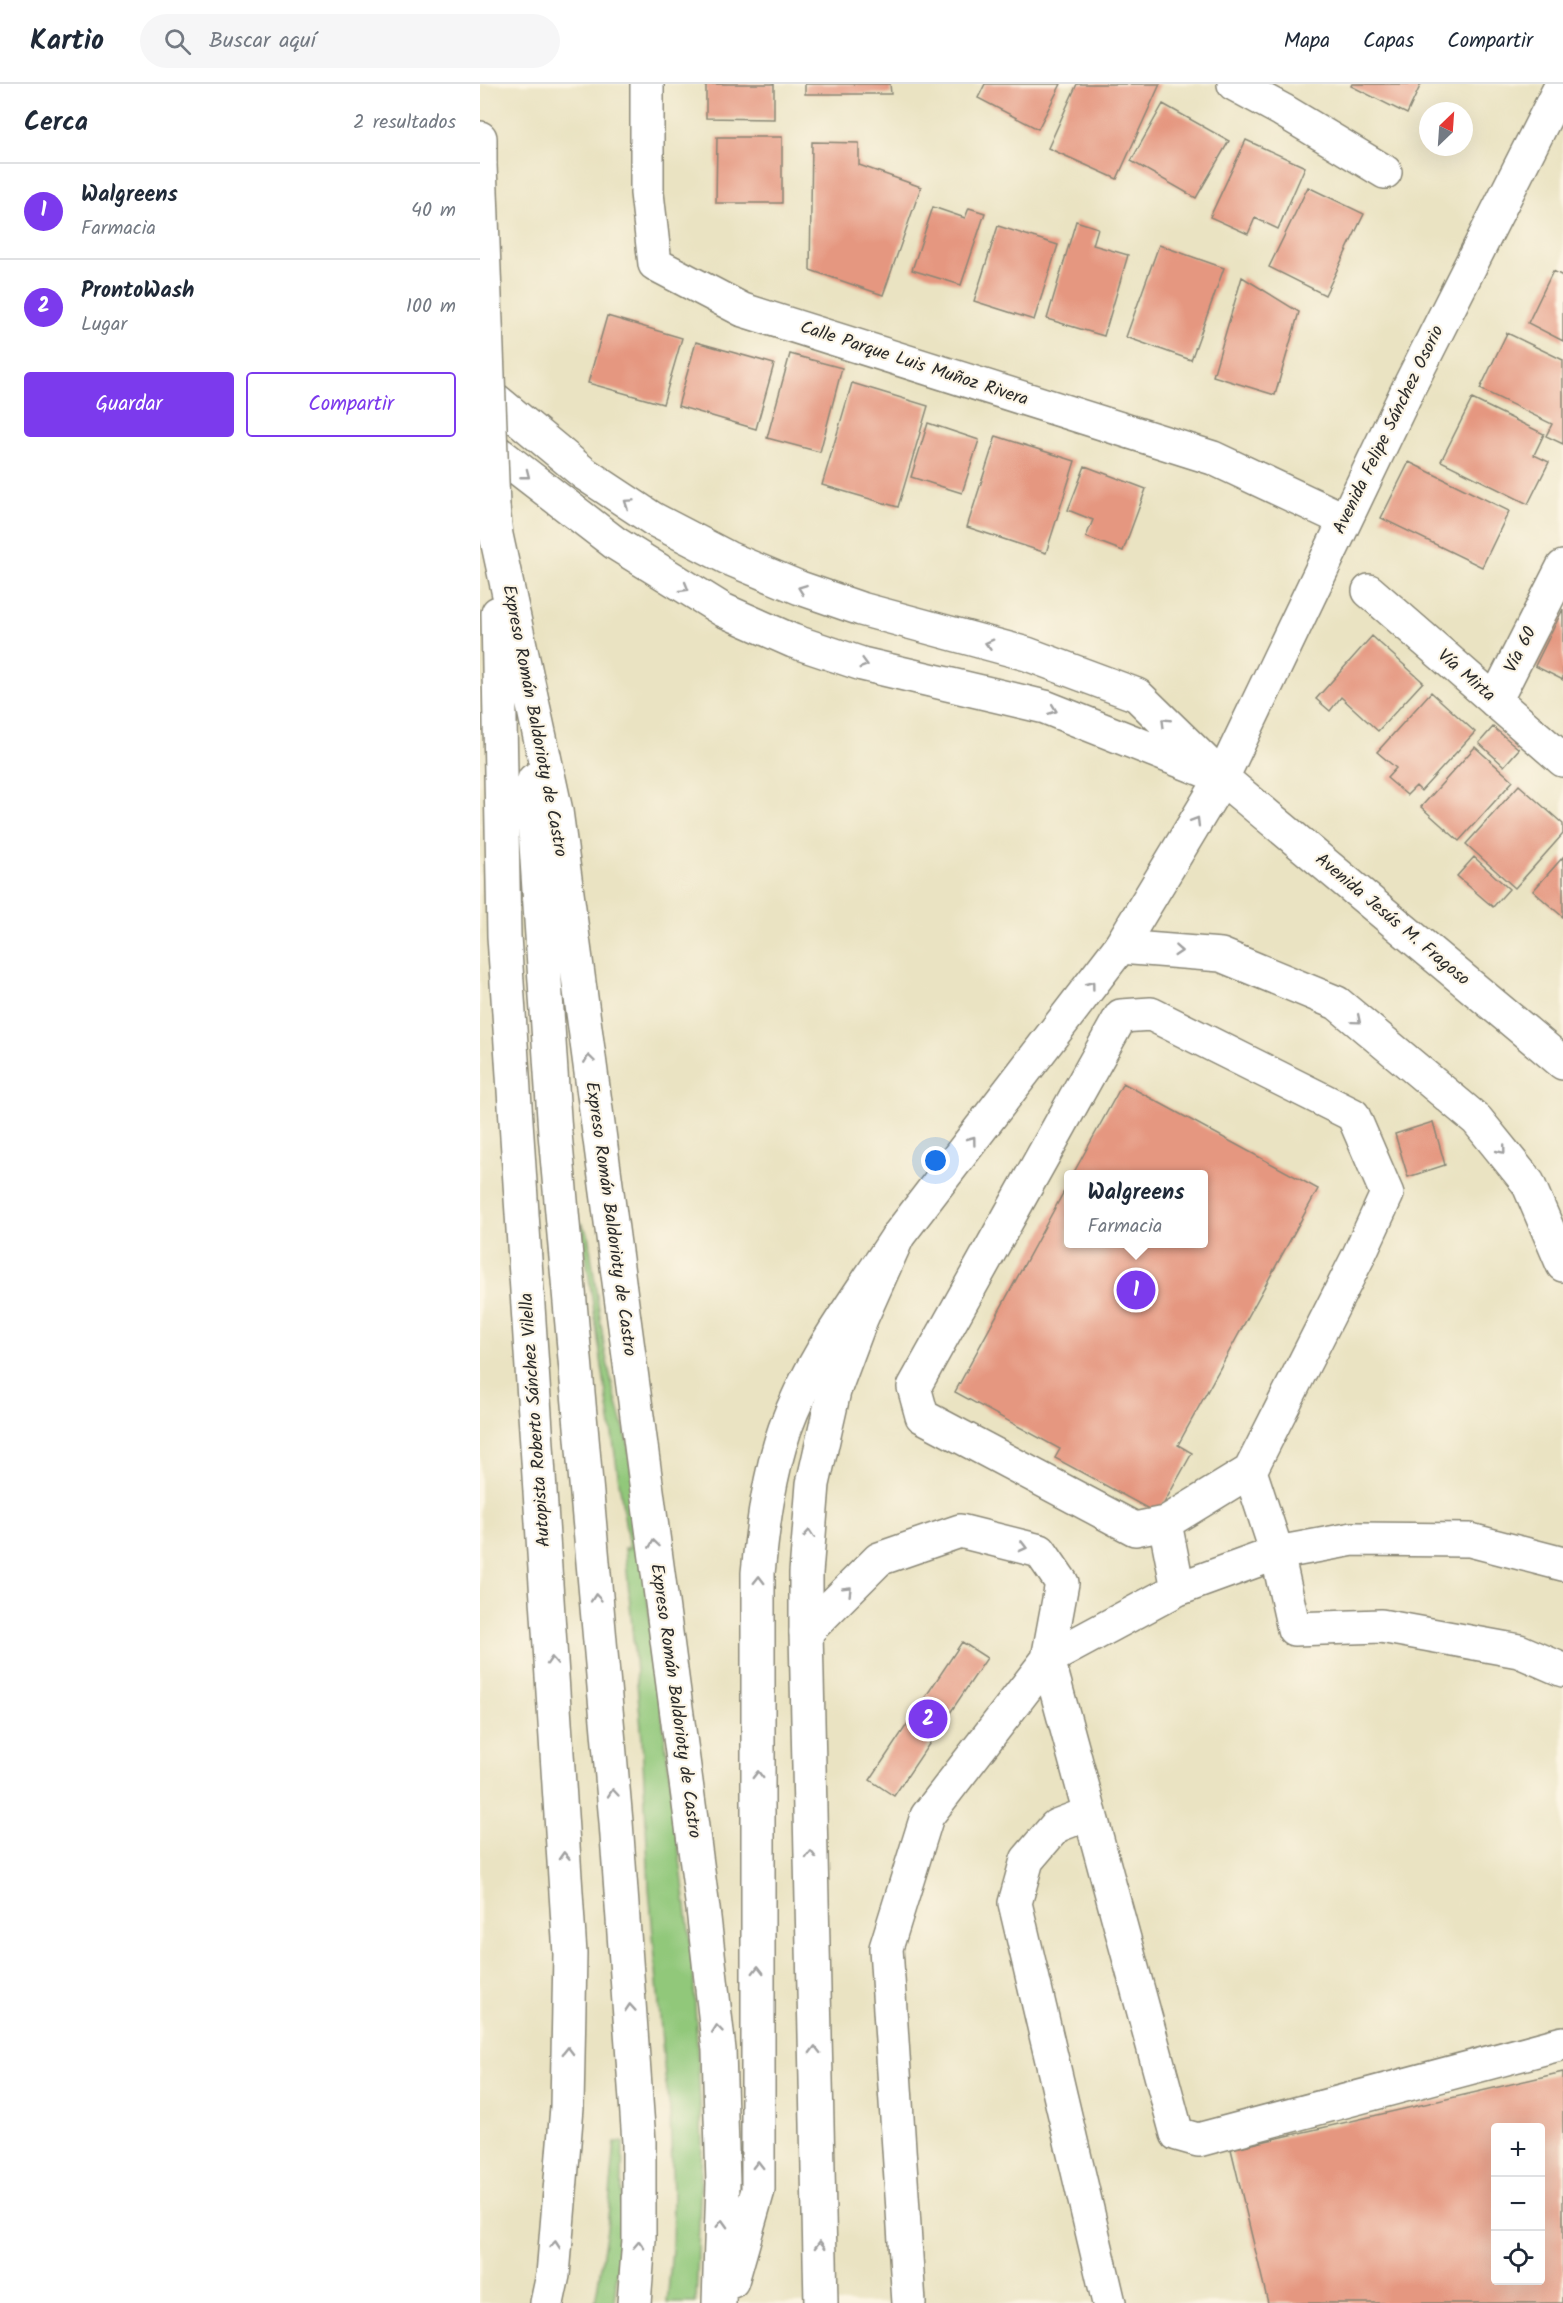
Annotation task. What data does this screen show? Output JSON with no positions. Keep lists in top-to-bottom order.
{
  "streets": {
    "main road": [
      "Calle Parque Luis Muñoz Rivera",
      "Avenida Felipe Sánchez Osorio",
      "Vía 60",
      "Vía Mirta",
      "Expreso Román Baldorioty de Castro",
      "Avenida Jesús M. Fragoso",
      "Autopista Roberto Sánchez Vilella"
    ]
  },
  "crossings": [
    ["Calle Parque Luis Muñoz Rivera", "Avenida Felipe Sánchez Osorio"],
    ["Avenida Felipe Sánchez Osorio", "Avenida Jesús M. Fragoso"],
    ["Vía 60", "Vía Mirta"],
    ["Expreso Román Baldorioty de Castro", "Autopista Roberto Sánchez Vilella"]
  ],
  "one_way": ["Avenida Felipe Sánchez Osorio"],
  "north": "top right",
  "page": {
    "header": "Kartio",
    "search": "Buscar aquí",
    "nav": ["Mapa", "Capas", "Compartir"],
    "heading": ["Cerca", "2 resultados"],
    "list": [
      {
        "mark": "1",
        "name": "Walgreens",
        "note": "Farmacia",
        "value": "40 m"
      },
      {
        "mark": "2",
        "name": "ProntoWash",
        "note": "Lugar",
        "value": "100 m"
      }
    ],
    "buttons": ["Guardar", "Compartir"],
    "popup": ["Walgreens", "Farmacia"],
    "pins": ["1", "2"],
    "map_buttons": ["+", "−"]
  }
}
